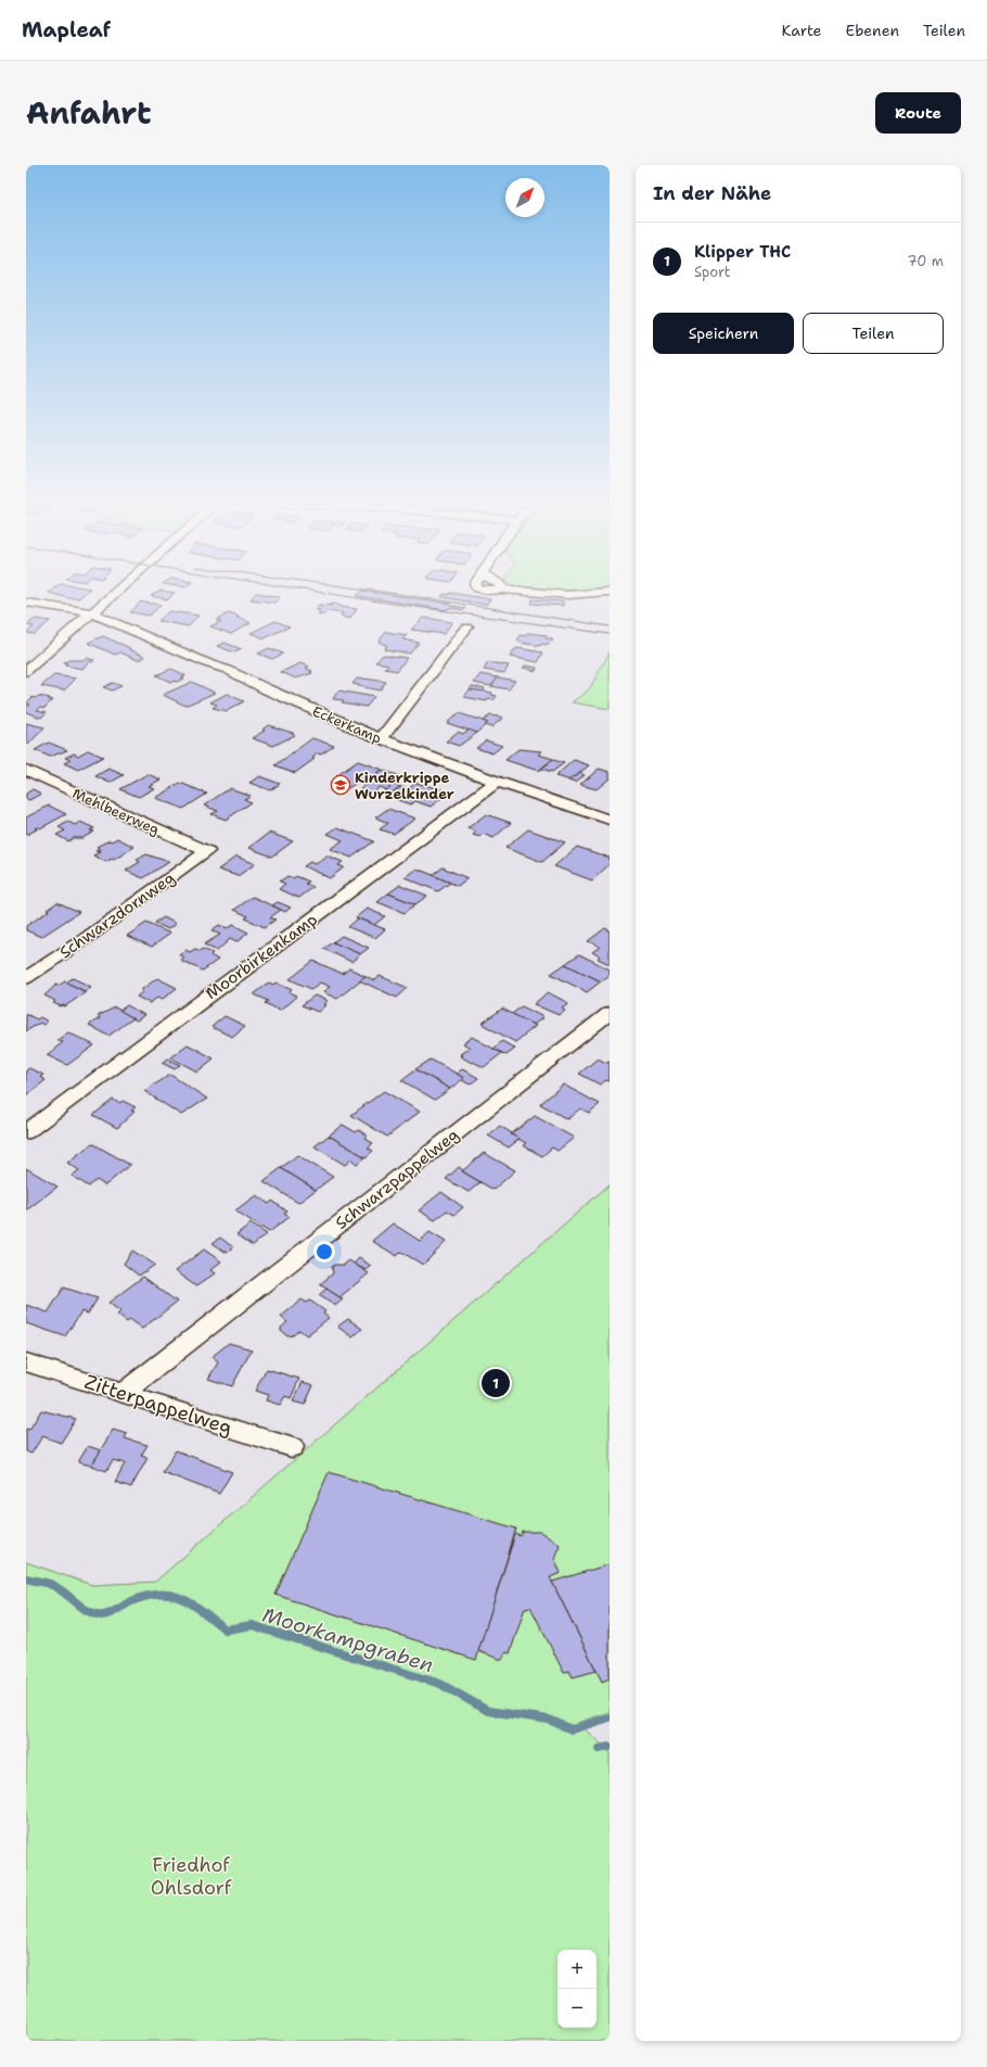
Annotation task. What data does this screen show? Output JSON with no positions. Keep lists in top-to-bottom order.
{
  "streets": {
    "street": [
      "Eckerkamp",
      "Mehlbeerweg",
      "Schwarzdornweg",
      "Moorbirkenkamp",
      "Schwarzpappelweg",
      "Zitterpappelweg"
    ]
  },
  "crossings": [
    ["Eckerkamp", "Moorbirkenkamp"],
    ["Mehlbeerweg", "Schwarzdornweg"],
    ["Schwarzpappelweg", "Zitterpappelweg"]
  ],
  "water": ["Moorkampgraben"],
  "parks": ["Friedhof Ohlsdorf"],
  "places": {
    "school or university": ["Kinderkrippe Wurzelkinder"]
  },
  "north": "top right",
  "page": {
    "header": "Mapleaf",
    "nav": ["Karte", "Ebenen", "Teilen"],
    "title": "Anfahrt",
    "buttons": [
      "Route",
      ["Speichern", "Teilen"]
    ],
    "heading": "In der Nähe",
    "list": [
      {
        "mark": "1",
        "name": "Klipper THC",
        "note": "Sport",
        "value": "70 m"
      }
    ],
    "pins": "1",
    "map_buttons": ["+", "−"]
  }
}
